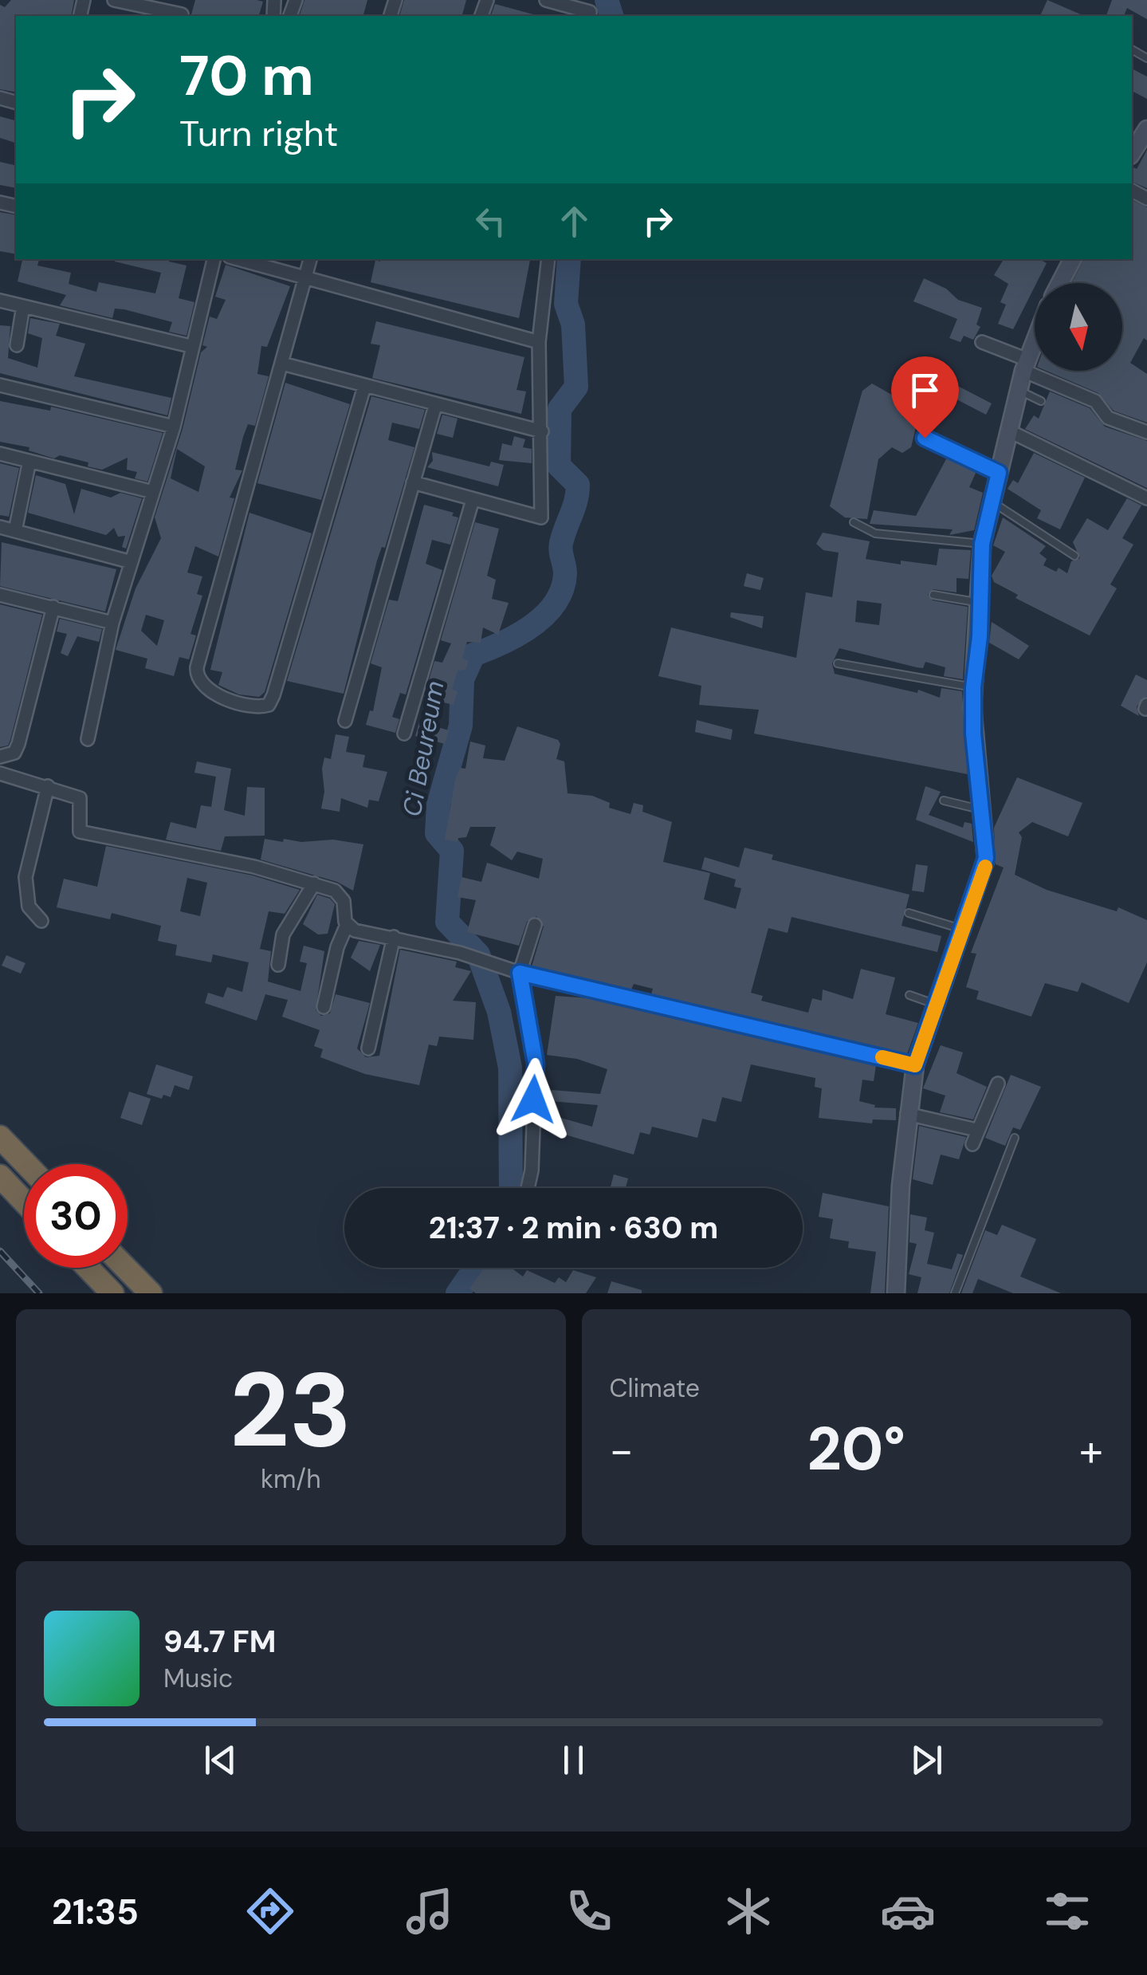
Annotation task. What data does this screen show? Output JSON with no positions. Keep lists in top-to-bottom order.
{
  "water": ["Ci Beureum"],
  "north": "bottom",
  "page": {
    "turn": ["70 m", "Turn right"],
    "limit": "30",
    "trip": "21:37 · 2 min · 630 m",
    "tile": [
      ["23", "km/h"],
      "Climate"
    ],
    "heat": ["−", "20°", "+"],
    "song": ["94.7 FM", "Music"],
    "tabs": "21:35"
  }
}
